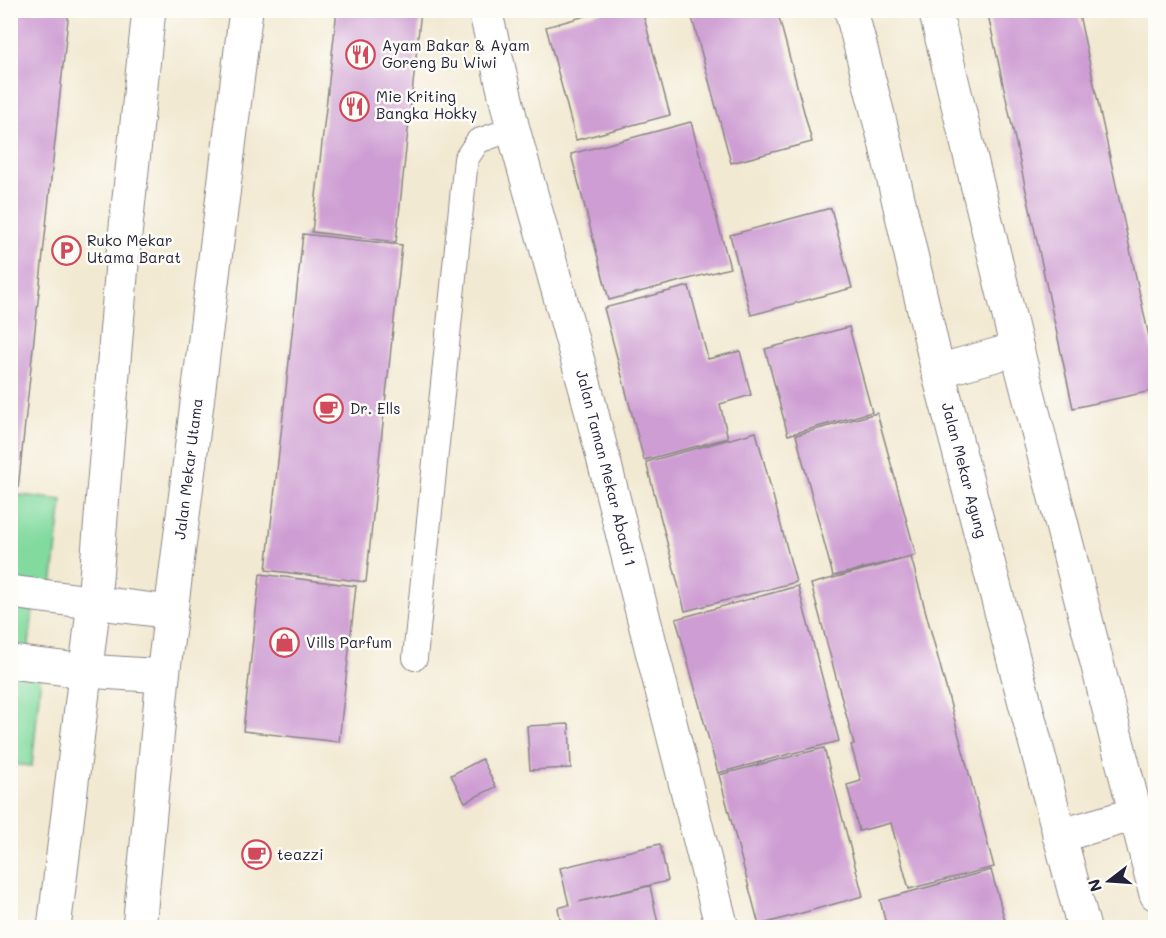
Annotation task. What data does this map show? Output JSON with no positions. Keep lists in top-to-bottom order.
{
  "streets": {
    "street": ["Jalan Mekar Utama", "Jalan Taman Mekar Abadi 1", "Jalan Mekar Agung"]
  },
  "places": {
    "restaurant": ["Ayam Bakar & Ayam Goreng Bu Wiwi", "Mie Kriting Bangka Hokky"],
    "parking": ["Ruko Mekar Utama Barat"],
    "cafe": ["Dr. Ells", "teazzi"],
    "shop": ["Vills Parfum"]
  },
  "north": "left"
}
